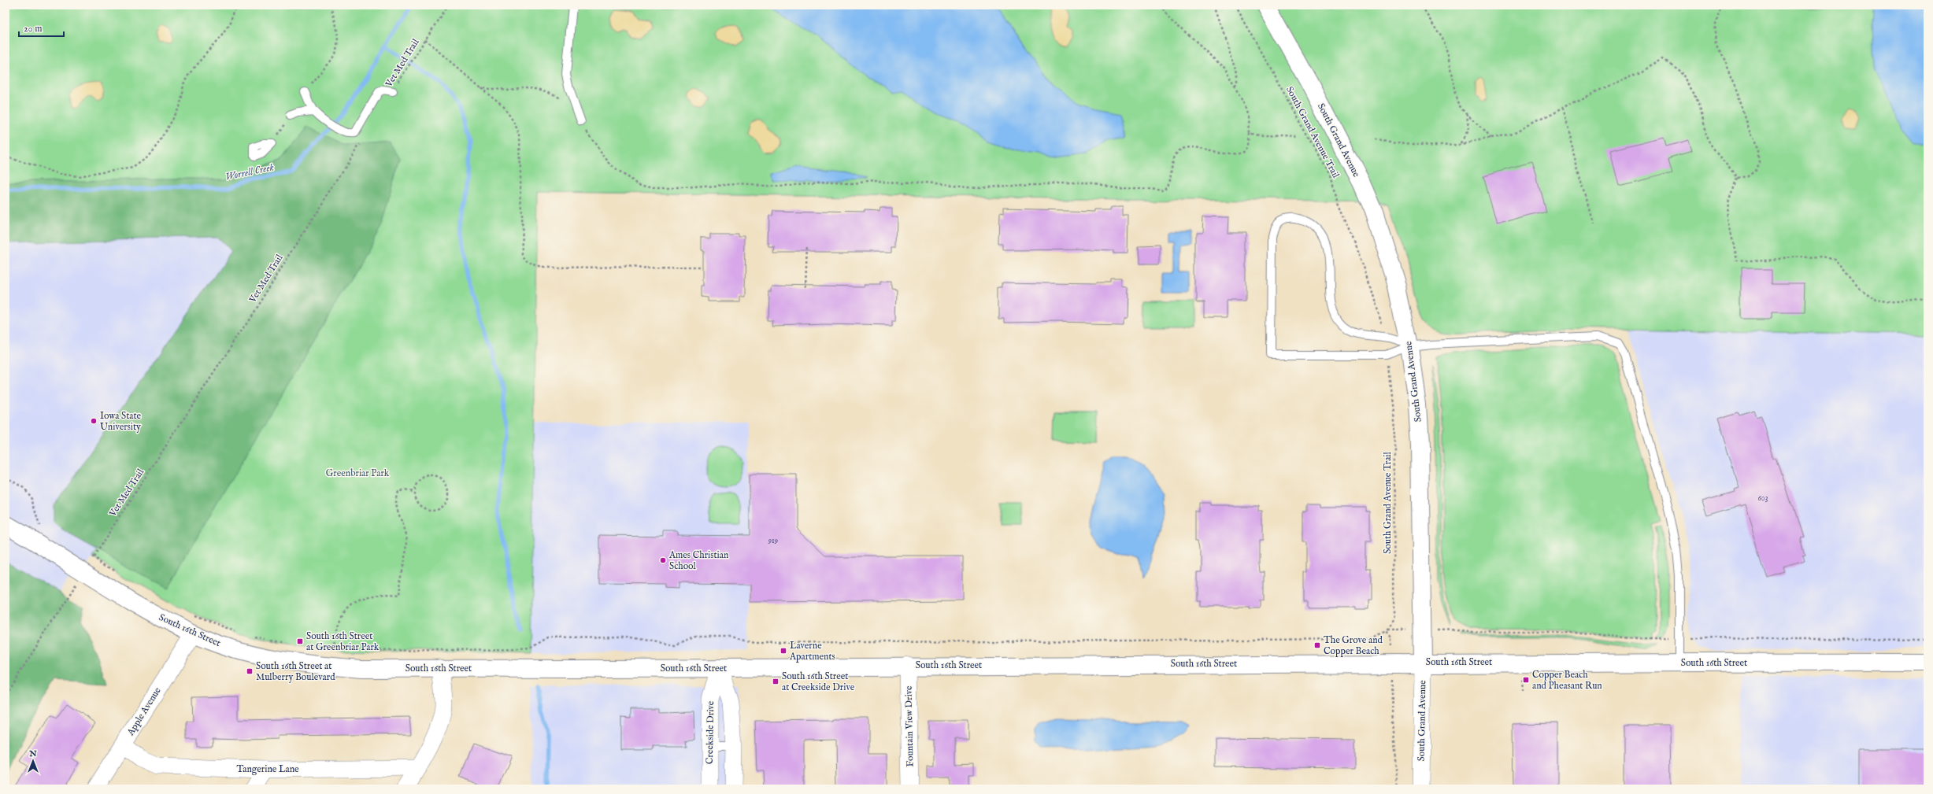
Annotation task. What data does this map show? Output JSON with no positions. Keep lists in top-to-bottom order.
{
  "streets": {
    "main road": ["South Grand Avenue", "South 16th Street"],
    "street": [
      "Apple Avenue",
      "Fountain View Drive",
      "Creekside Drive",
      "Tangerine Lane"
    ],
    "path": ["Vet Med Trail", "South Grand Avenue Trail"]
  },
  "crossings": [
    ["South Grand Avenue", "South 16th Street"],
    ["South 16th Street", "Apple Avenue"],
    ["South 16th Street", "Fountain View Drive"],
    ["South 16th Street", "Creekside Drive"],
    ["Apple Avenue", "Tangerine Lane"]
  ],
  "water": ["Worrell Creek"],
  "parks": ["Greenbriar Park"],
  "places": {
    "other": ["Iowa State University", "Ames Christian School"],
    "transit": [
      "South 16th Street at Greenbriar Park",
      "The Grove and Copper Beach",
      "Laverne Apartments",
      "South 16th Street at Mulberry Boulevard",
      "Copper Beach and Pheasant Run",
      "South 16th Street at Creekside Drive"
    ]
  },
  "house_numbers": ["603", "919"],
  "scale_bar": "20 m",
  "north": "top"
}
